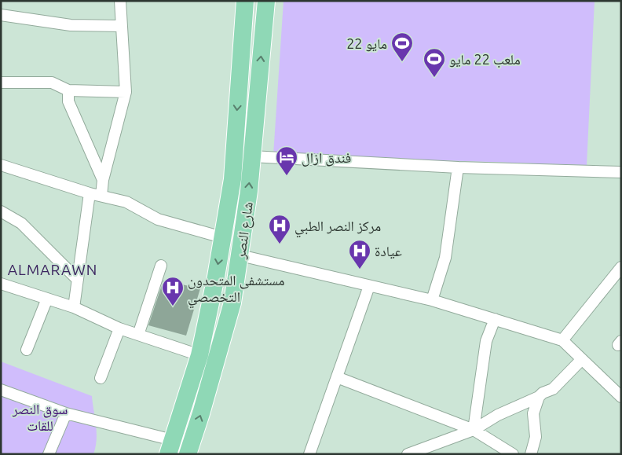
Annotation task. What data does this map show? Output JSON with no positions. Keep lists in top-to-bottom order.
{
  "streets": {
    "main road": ["شارع النصر"]
  },
  "districts": ["ALMARAWN"],
  "parks": ["سوق النصر للقات"],
  "places": {
    "sports": ["22 مايو", "ملعب 22 مايو"],
    "hotel": ["فندق ازال"],
    "hospital": ["مركز النصر الطبي", "عيادة", "مستشفى المتحدون التخصصي"]
  }
}
